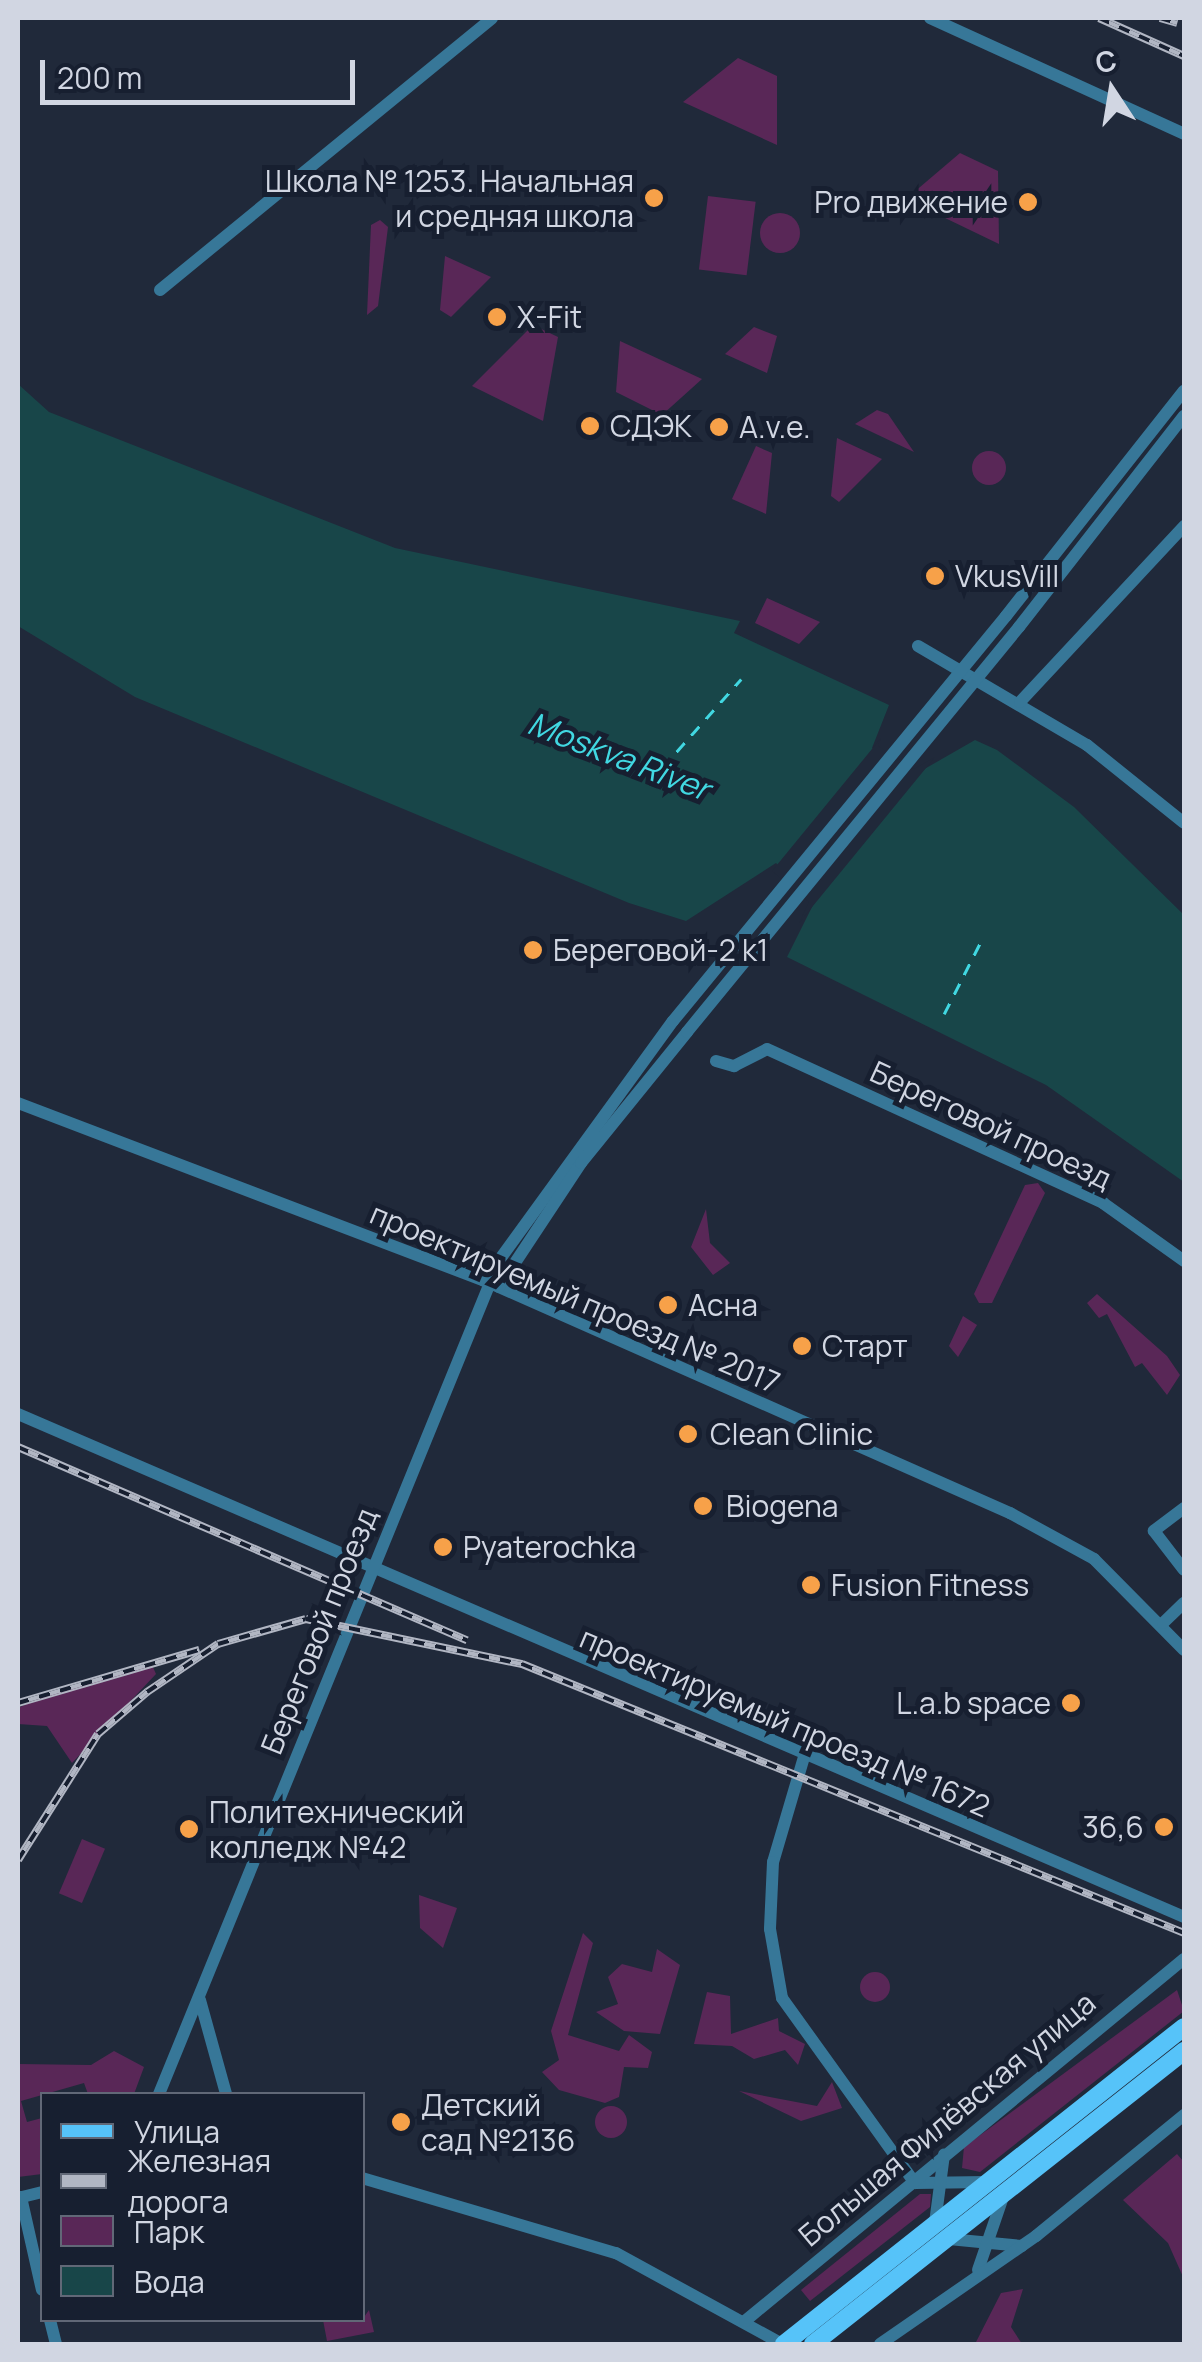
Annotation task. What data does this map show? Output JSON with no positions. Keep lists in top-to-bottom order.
{
  "streets": {
    "street": [
      "Береговой проезд",
      "проектируемый проезд № 2017",
      "проектируемый проезд № 1672",
      "Большая Филёвская улица"
    ]
  },
  "crossings": [
    ["Береговой проезд", "проектируемый проезд № 2017"],
    ["Береговой проезд", "проектируемый проезд № 1672"]
  ],
  "water": ["Moskva River"],
  "places": [
    "Школа № 1253. Начальная и средняя школа",
    "Pro движение",
    "X-Fit",
    "СДЭК",
    "A.v.e.",
    "VkusVill",
    "Береговой-2 k1",
    "Асна",
    "Старт",
    "Clean Clinic",
    "Biogena",
    "Pyaterochka",
    "Fusion Fitness",
    "L.a.b space",
    "36,6",
    "Политехнический колледж №42",
    "Детский сад №2136"
  ],
  "legend": [
    "Улица",
    "Железная дорога",
    "Парк",
    "Вода"
  ],
  "scale_bar": "200 m",
  "north": "top"
}
